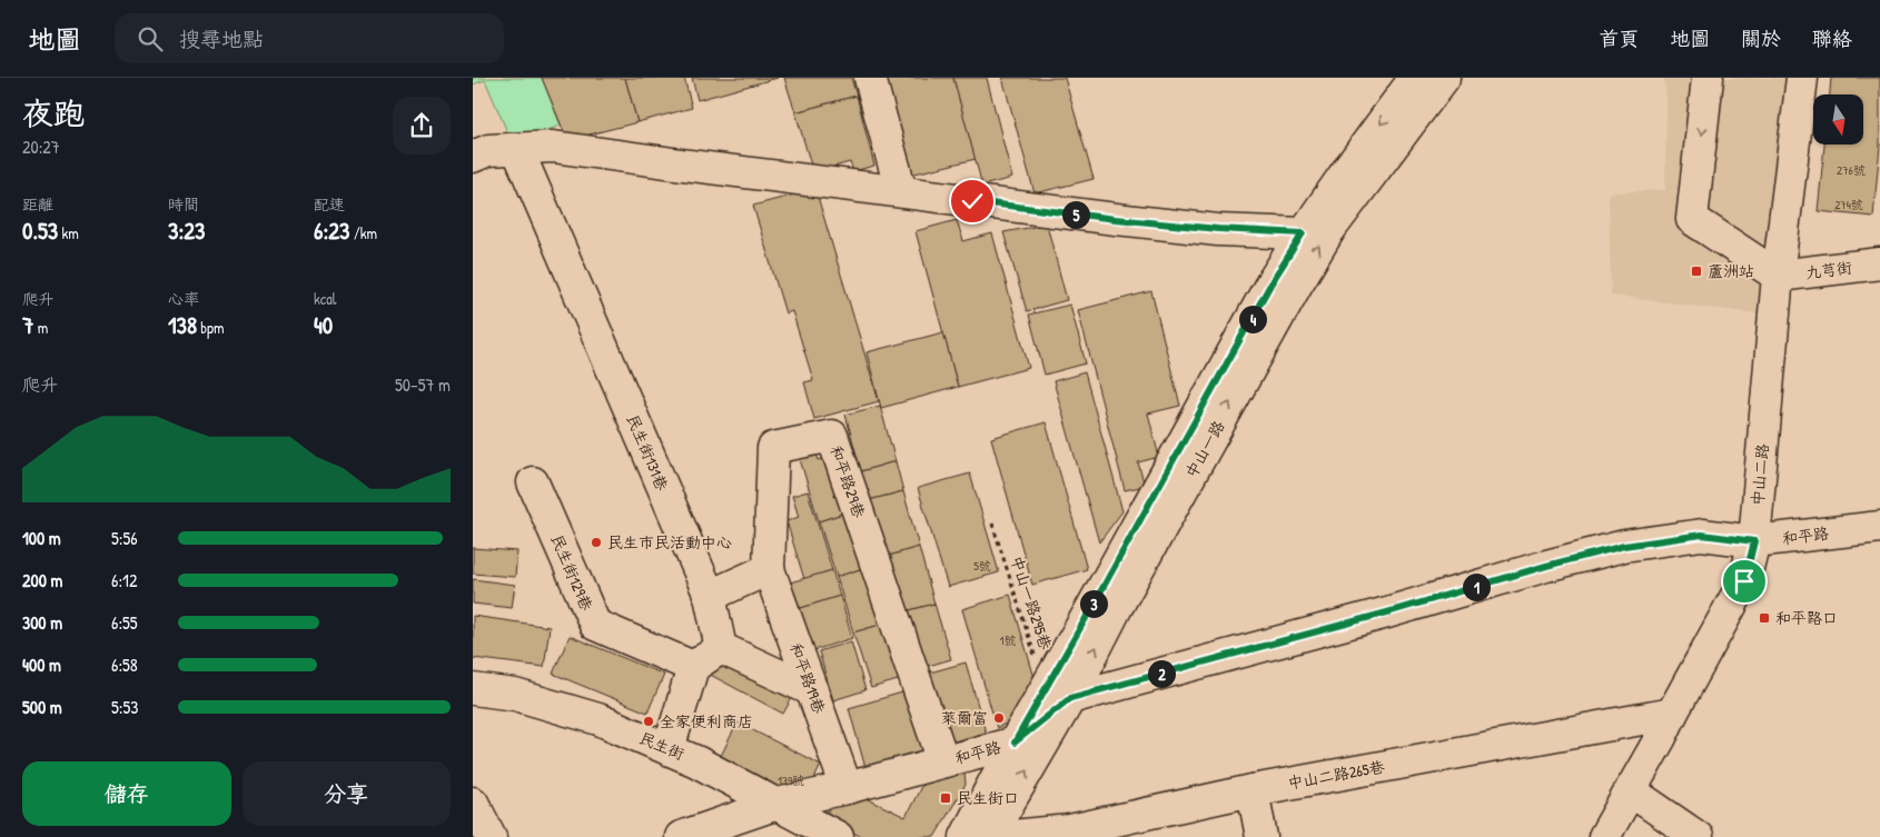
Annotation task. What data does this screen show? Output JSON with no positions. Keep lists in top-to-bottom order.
{
  "streets": {
    "street": [
      "九芎街",
      "中山一路",
      "民生街131巷",
      "中山二路",
      "和平路29巷",
      "和平路",
      "民生街129巷",
      "和平路19巷",
      "民生街",
      "中山二路265巷"
    ],
    "path": ["中山一路295巷"]
  },
  "crossings": [
    ["九芎街", "中山二路"],
    ["中山一路", "和平路"],
    ["中山一路", "中山一路295巷"],
    ["中山二路", "和平路"],
    ["中山二路", "中山二路265巷"],
    ["和平路29巷", "和平路"],
    ["和平路29巷", "和平路19巷"],
    ["和平路", "中山一路295巷"],
    ["和平路", "和平路19巷"],
    ["和平路", "民生街"]
  ],
  "places": {
    "transit": ["蘆洲站", "和平路口", "民生街口"],
    "other": ["民生市民活動中心", "萊爾富", "全家便利商店"]
  },
  "house_numbers": [
    "276號",
    "274號",
    "5號",
    "1號",
    "139號"
  ],
  "north": "bottom",
  "page": {
    "header": "地圖",
    "search": "搜尋地點",
    "nav": [
      "首頁",
      "地圖",
      "關於",
      "聯絡"
    ],
    "heading": ["夜跑", "20:27"],
    "stats": [
      ["距離", "0.53 km"],
      ["時間", "3:23"],
      ["配速", "6:23 /km"],
      ["爬升", "7 m"],
      ["心率", "138 bpm"],
      ["kcal", "40"]
    ],
    "pins": [
      "5",
      "4",
      "1",
      "3",
      "2"
    ],
    "chart": ["爬升", "50–57 m"],
    "list": [
      {
        "name": "100 m",
        "note": "5:56"
      },
      {
        "name": "200 m",
        "note": "6:12"
      },
      {
        "name": "300 m",
        "note": "6:55"
      },
      {
        "name": "400 m",
        "note": "6:58"
      },
      {
        "name": "500 m",
        "note": "5:53"
      }
    ],
    "buttons": ["儲存", "分享"]
  }
}
